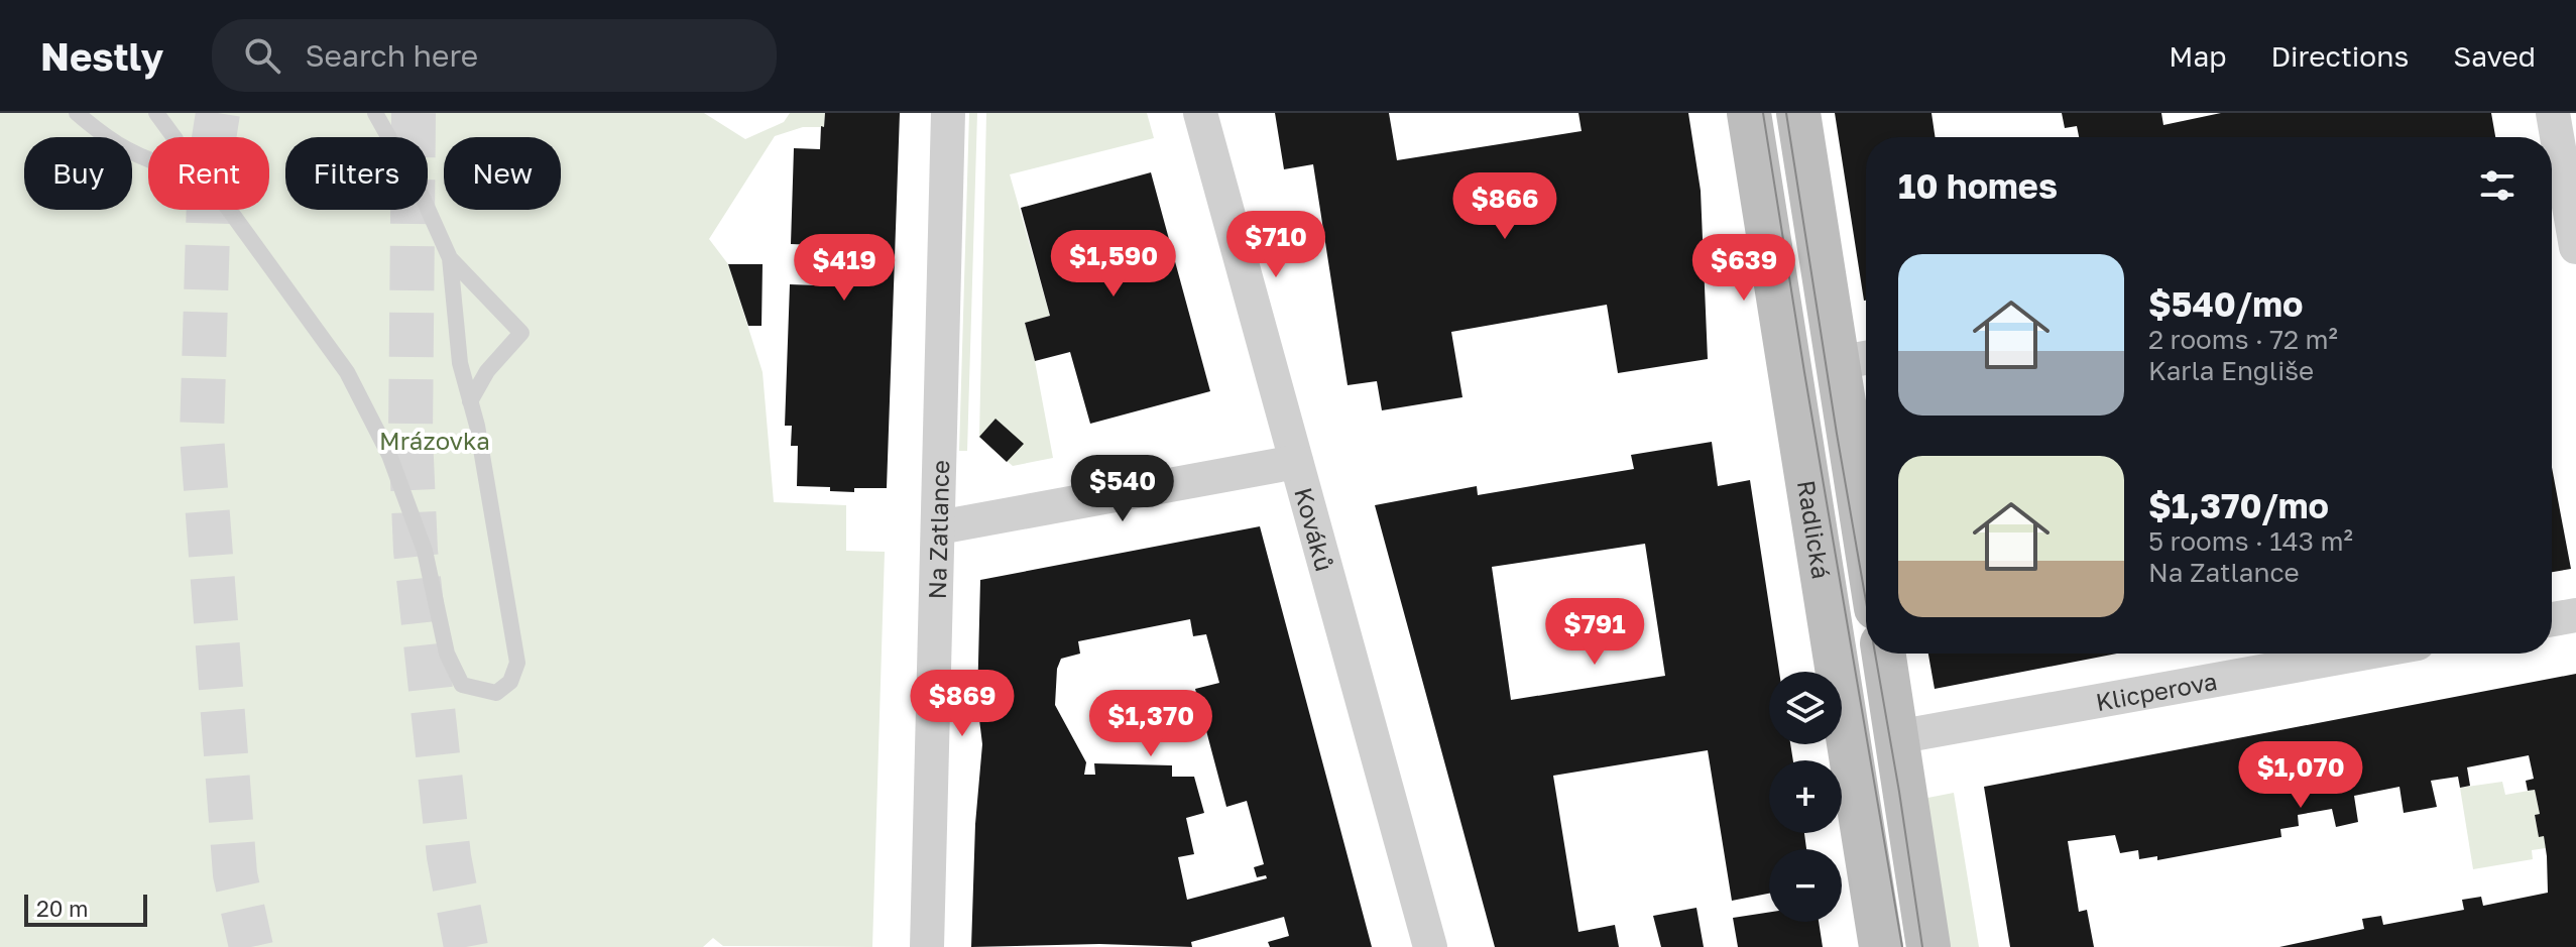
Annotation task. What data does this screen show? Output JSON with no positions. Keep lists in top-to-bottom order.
{
  "streets": {
    "main road": ["Radlická"],
    "street": ["Na Zatlance", "Kováků", "Klicperova"]
  },
  "parks": ["Mrázovka"],
  "scale_bar": "20 m",
  "page": {
    "header": "Nestly",
    "search": "Search here",
    "nav": ["Map", "Directions", "Saved"],
    "chip": [
      "Buy",
      "Rent",
      "Filters",
      "New"
    ],
    "heading": "10 homes",
    "price": [
      "$866",
      "$710",
      "$1,590",
      "$419",
      "$639",
      "$540",
      "$791",
      "$869",
      "$1,370",
      "$1,070"
    ],
    "list": [
      {
        "name": "$540/mo",
        "note": "2 rooms · 72 m² · Karla Engliše"
      },
      {
        "name": "$1,370/mo",
        "note": "5 rooms · 143 m² · Na Zatlance"
      }
    ],
    "map_buttons": ["+", "−"],
    "scale": "20 m"
  }
}
